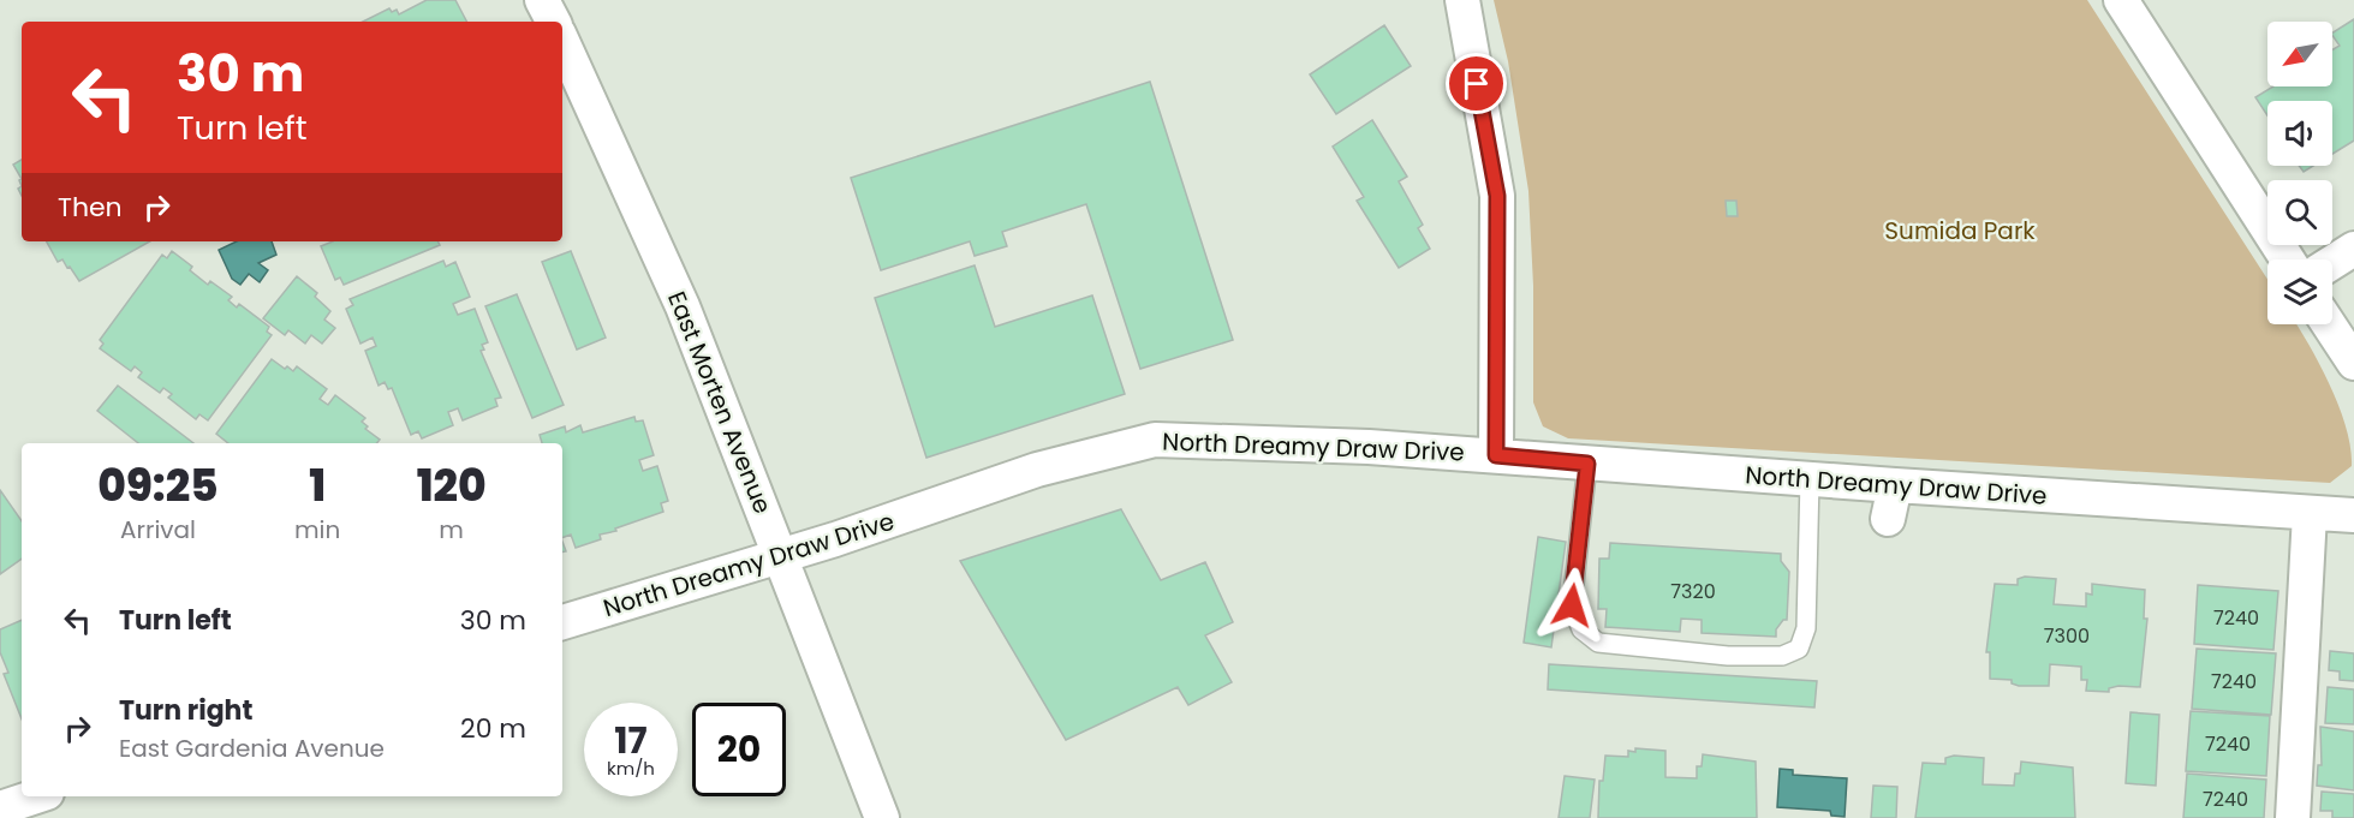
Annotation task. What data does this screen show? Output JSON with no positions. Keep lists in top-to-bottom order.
{
  "streets": {
    "street": ["East Morten Avenue", "North Dreamy Draw Drive"]
  },
  "crossings": [
    ["East Morten Avenue", "North Dreamy Draw Drive"]
  ],
  "parks": ["Sumida Park"],
  "house_numbers": [
    "7320",
    "7240",
    "7300",
    "7240",
    "7240",
    "7240"
  ],
  "north": "bottom left",
  "page": {
    "turn": ["30 m", "Turn left"],
    "then": "Then",
    "eta": [
      "09:25",
      "Arrival",
      "1",
      "min",
      "120",
      "m"
    ],
    "list": [
      {
        "name": "Turn left",
        "value": "30 m"
      },
      {
        "name": "Turn right",
        "note": "East Gardenia Avenue",
        "value": "20 m"
      }
    ],
    "speed": "17 km/h",
    "limit": "20"
  }
}
